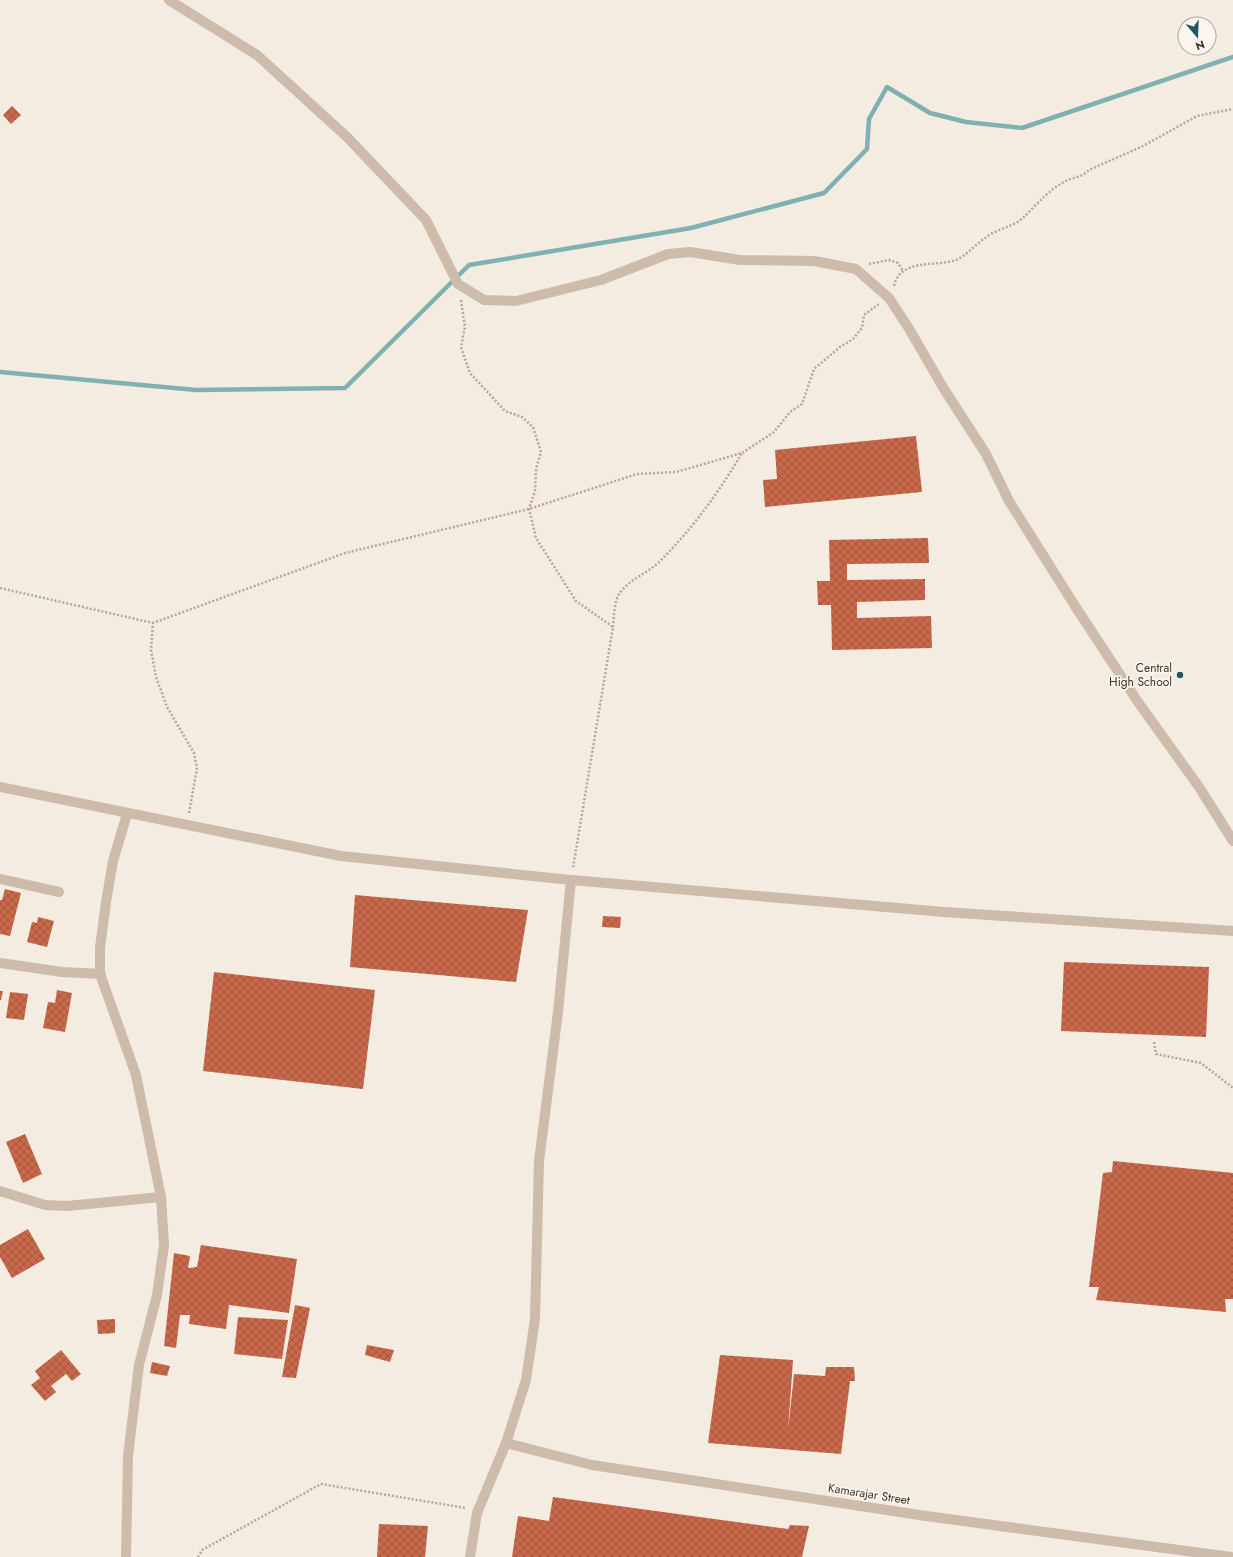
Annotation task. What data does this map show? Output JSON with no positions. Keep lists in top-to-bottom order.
{
  "streets": {
    "street": ["Kamarajar Street"]
  },
  "places": ["Central High School"],
  "north": "bottom"
}
